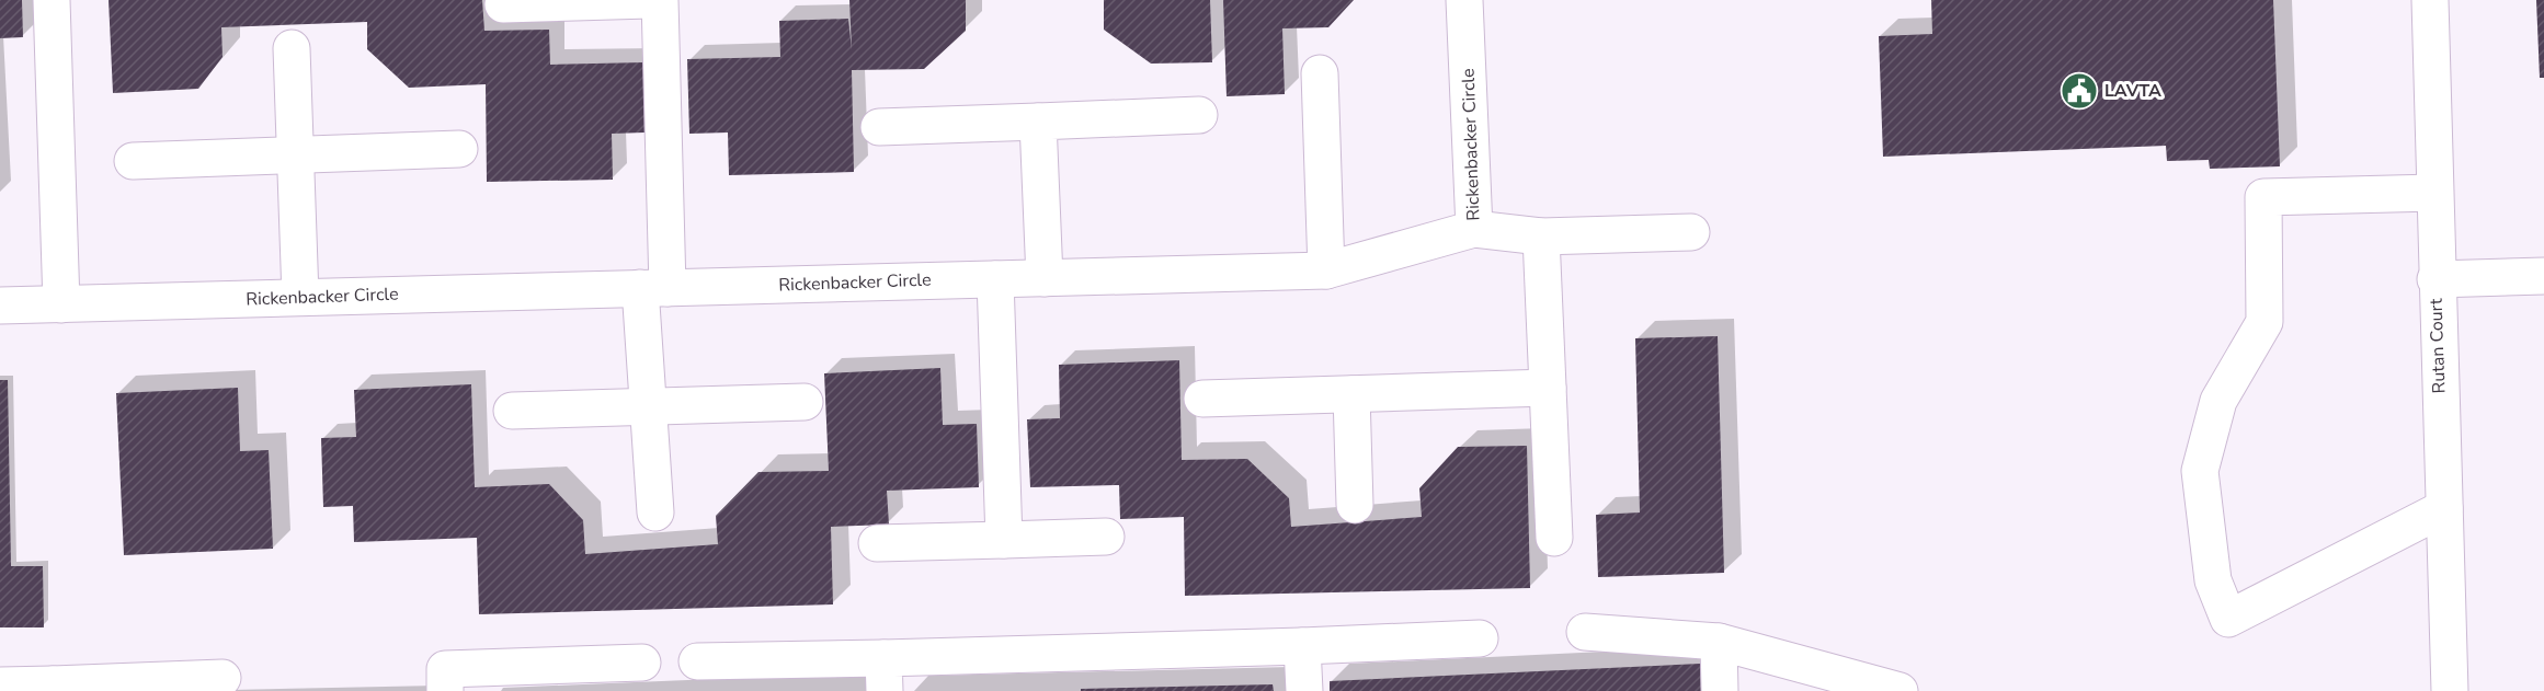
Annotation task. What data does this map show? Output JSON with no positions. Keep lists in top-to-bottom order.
{
  "streets": {
    "street": ["Rickenbacker Circle", "Rutan Court"]
  },
  "places": {
    "public building": ["LAVTA"]
  }
}
